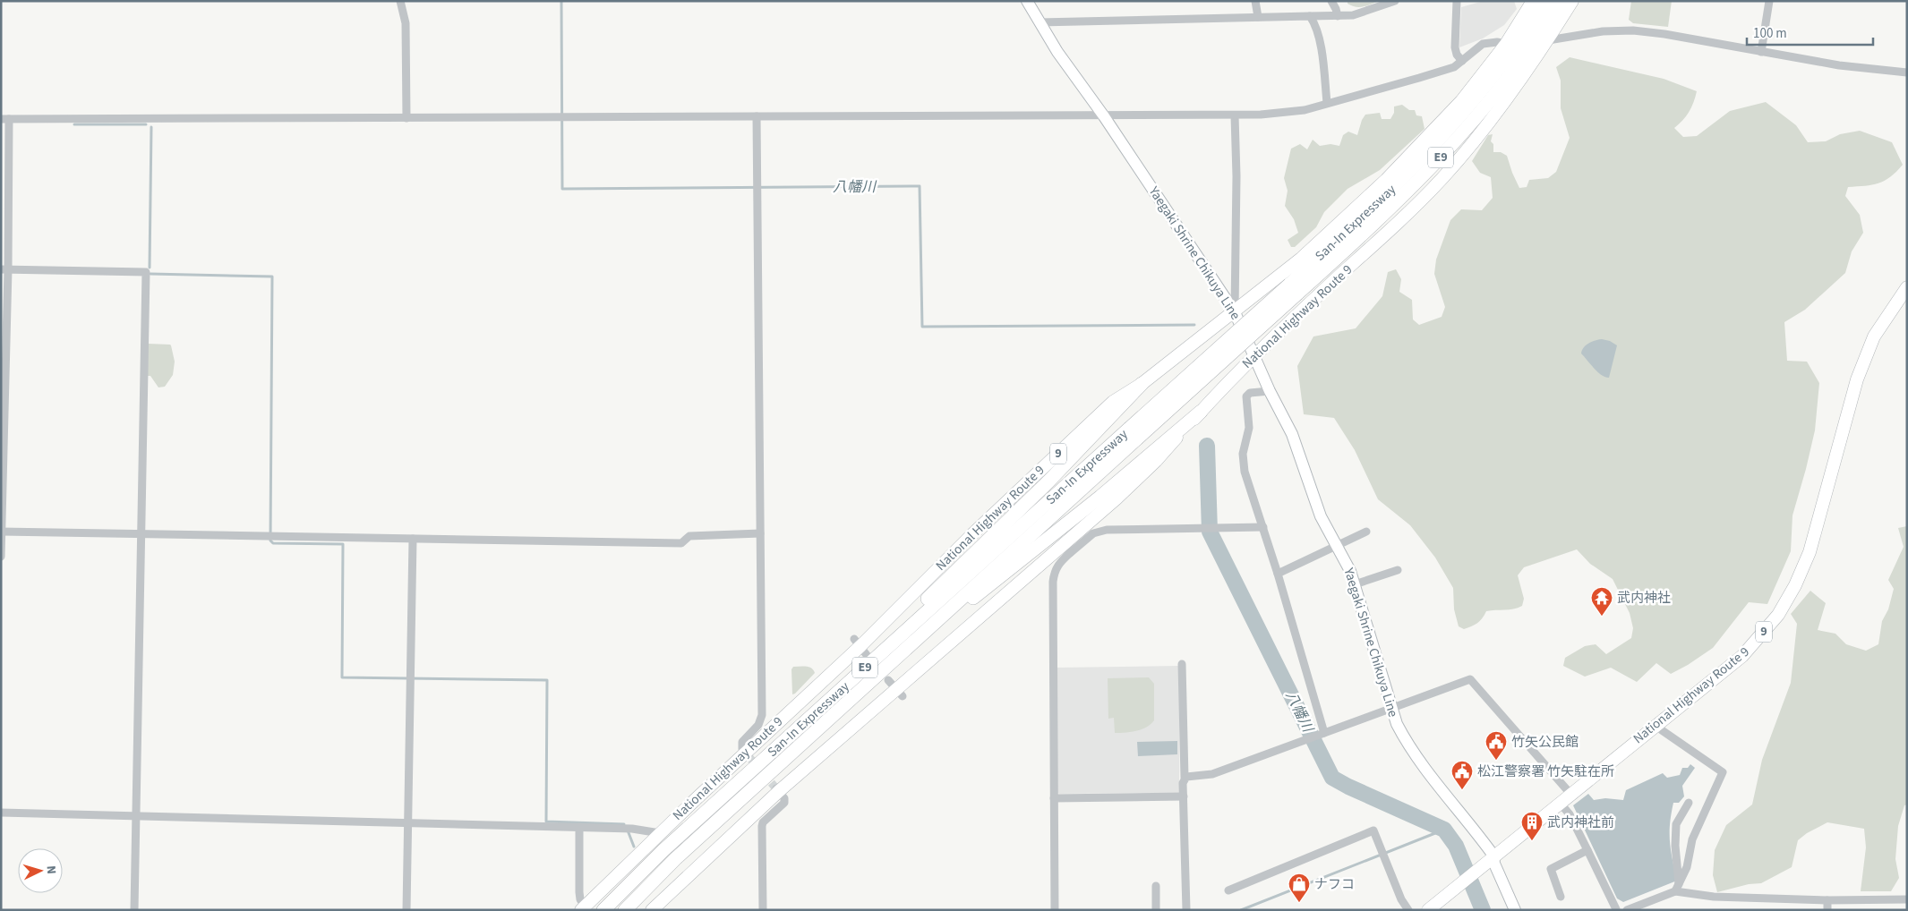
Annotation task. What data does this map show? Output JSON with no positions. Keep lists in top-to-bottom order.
{
  "streets": {
    "highway": [
      "E9",
      "San-In Expressway",
      "National Highway Route 9",
      "9"
    ],
    "main road": ["Yaegaki Shrine Chikuya Line"]
  },
  "crossings": [
    ["Yaegaki Shrine Chikuya Line", "National Highway Route 9"]
  ],
  "water": ["八幡川"],
  "places": {
    "temple": ["武内神社"],
    "public building": ["竹矢公民館", "松江警察署 竹矢駐在所"],
    "building": ["武内神社前"],
    "shop": ["ナフコ"]
  },
  "scale_bar": "100 m",
  "north": "right"
}
